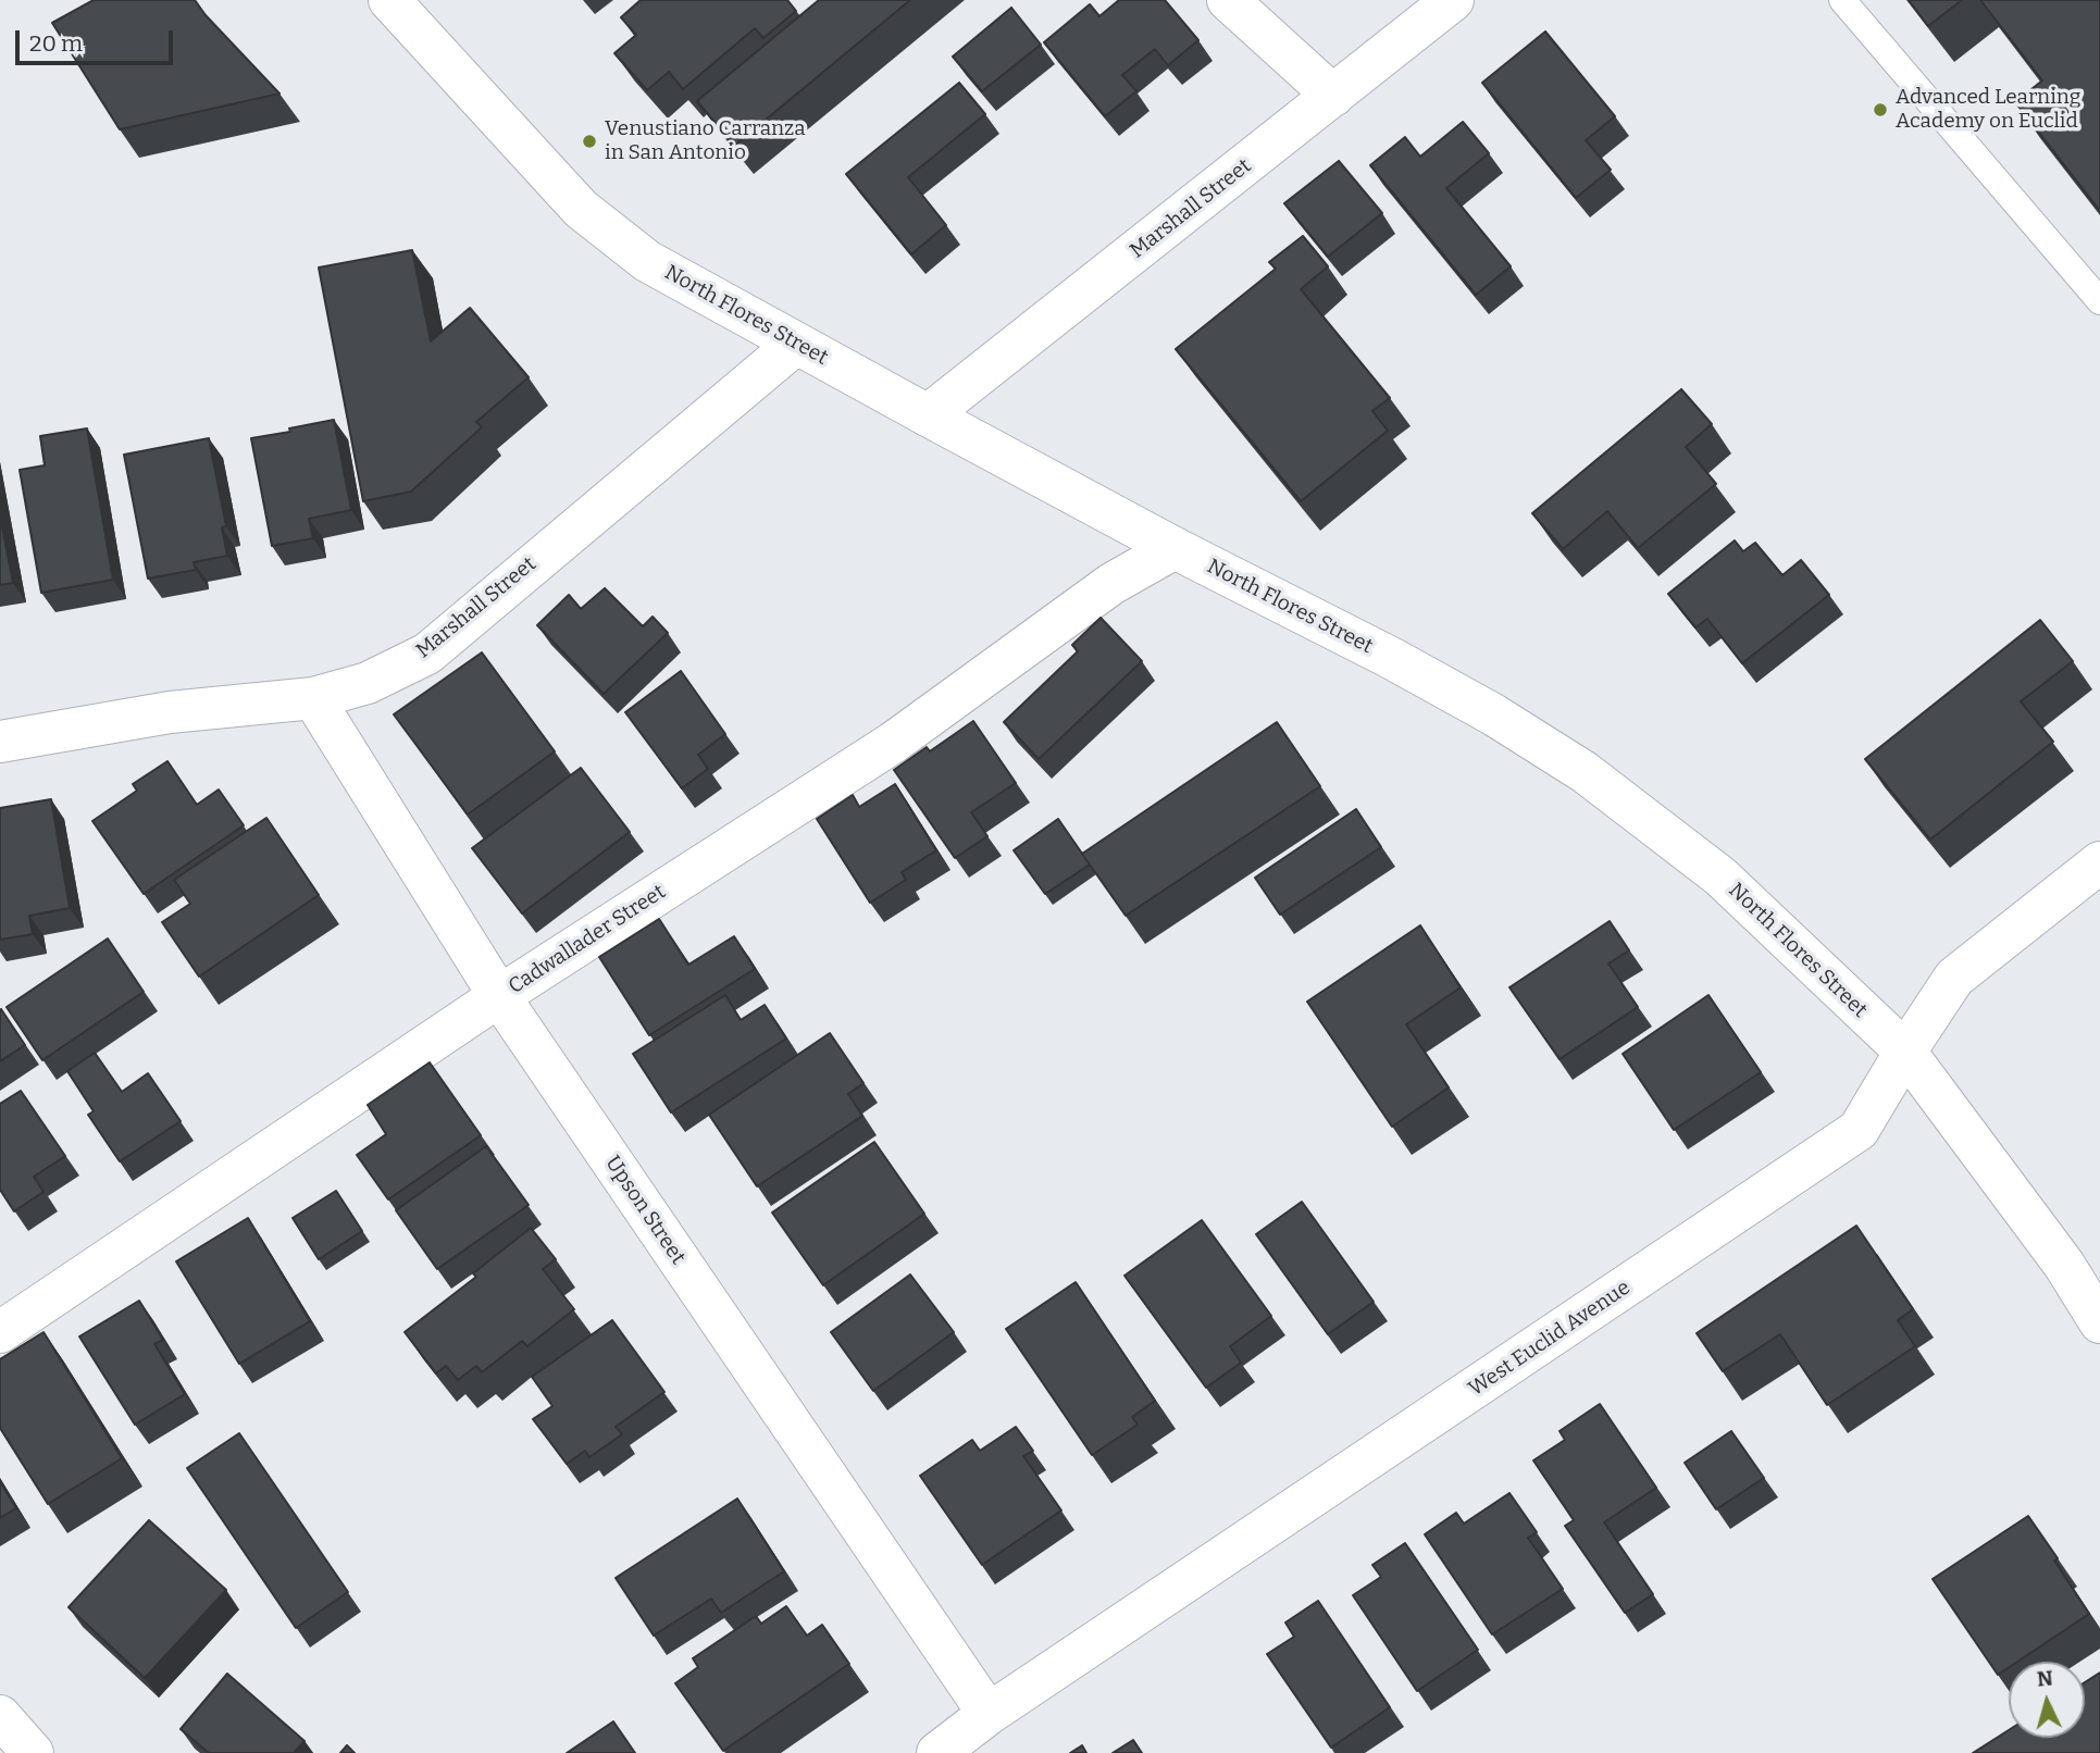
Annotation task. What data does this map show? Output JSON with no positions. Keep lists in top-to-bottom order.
{
  "streets": {
    "street": [
      "Marshall Street",
      "North Flores Street",
      "Cadwallader Street",
      "Upson Street",
      "West Euclid Avenue"
    ]
  },
  "crossings": [
    ["Marshall Street", "North Flores Street"],
    ["Marshall Street", "Upson Street"],
    ["North Flores Street", "Cadwallader Street"],
    ["North Flores Street", "West Euclid Avenue"],
    ["Cadwallader Street", "Upson Street"],
    ["Upson Street", "West Euclid Avenue"]
  ],
  "places": ["Advanced Learning Academy on Euclid", "Venustiano Carranza in San Antonio"],
  "scale_bar": "20 m",
  "north": "top"
}
